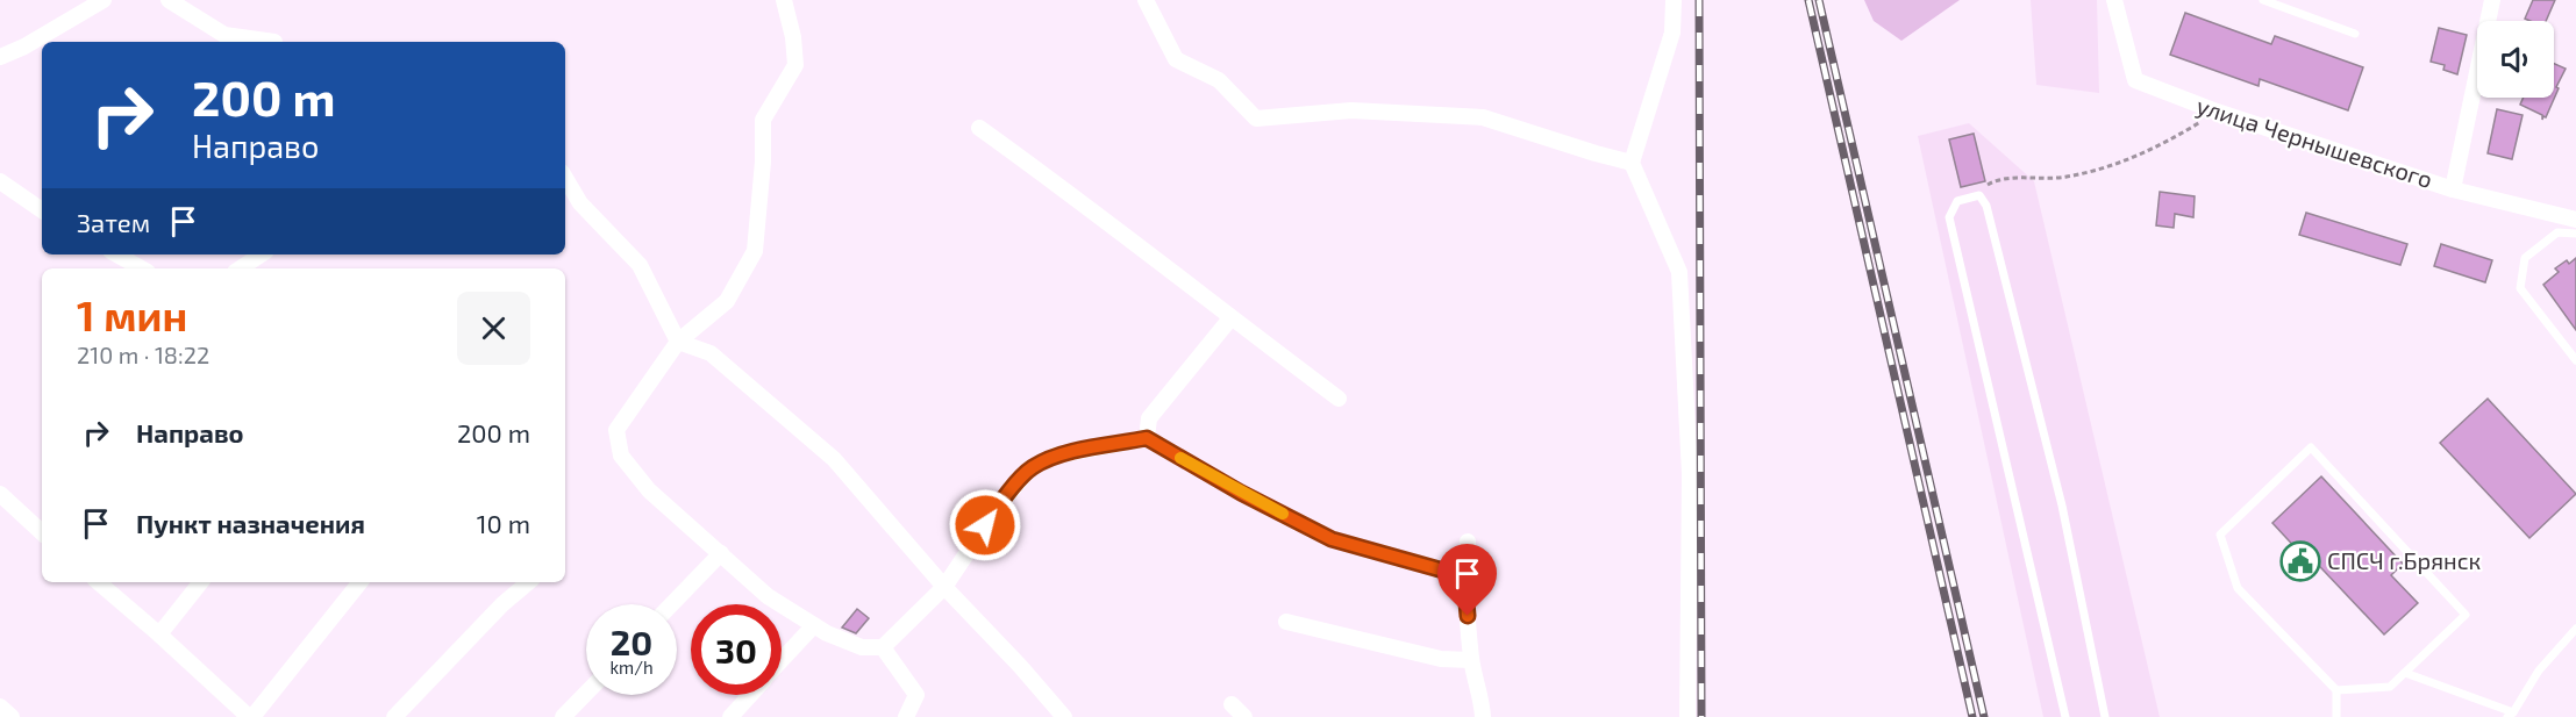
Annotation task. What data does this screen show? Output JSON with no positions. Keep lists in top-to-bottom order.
{
  "streets": {
    "street": ["улица Чернышевского"]
  },
  "places": {
    "public building": ["СПСЧ г.Брянск"]
  },
  "page": {
    "turn": ["200 m", "Направо"],
    "then": "Затем",
    "heading": ["1 мин", "210 m · 18:22"],
    "list": [
      {
        "name": "Направо",
        "value": "200 m"
      },
      {
        "name": "Пункт назначения",
        "value": "10 m"
      }
    ],
    "speed": "20 km/h",
    "limit": "30"
  }
}
